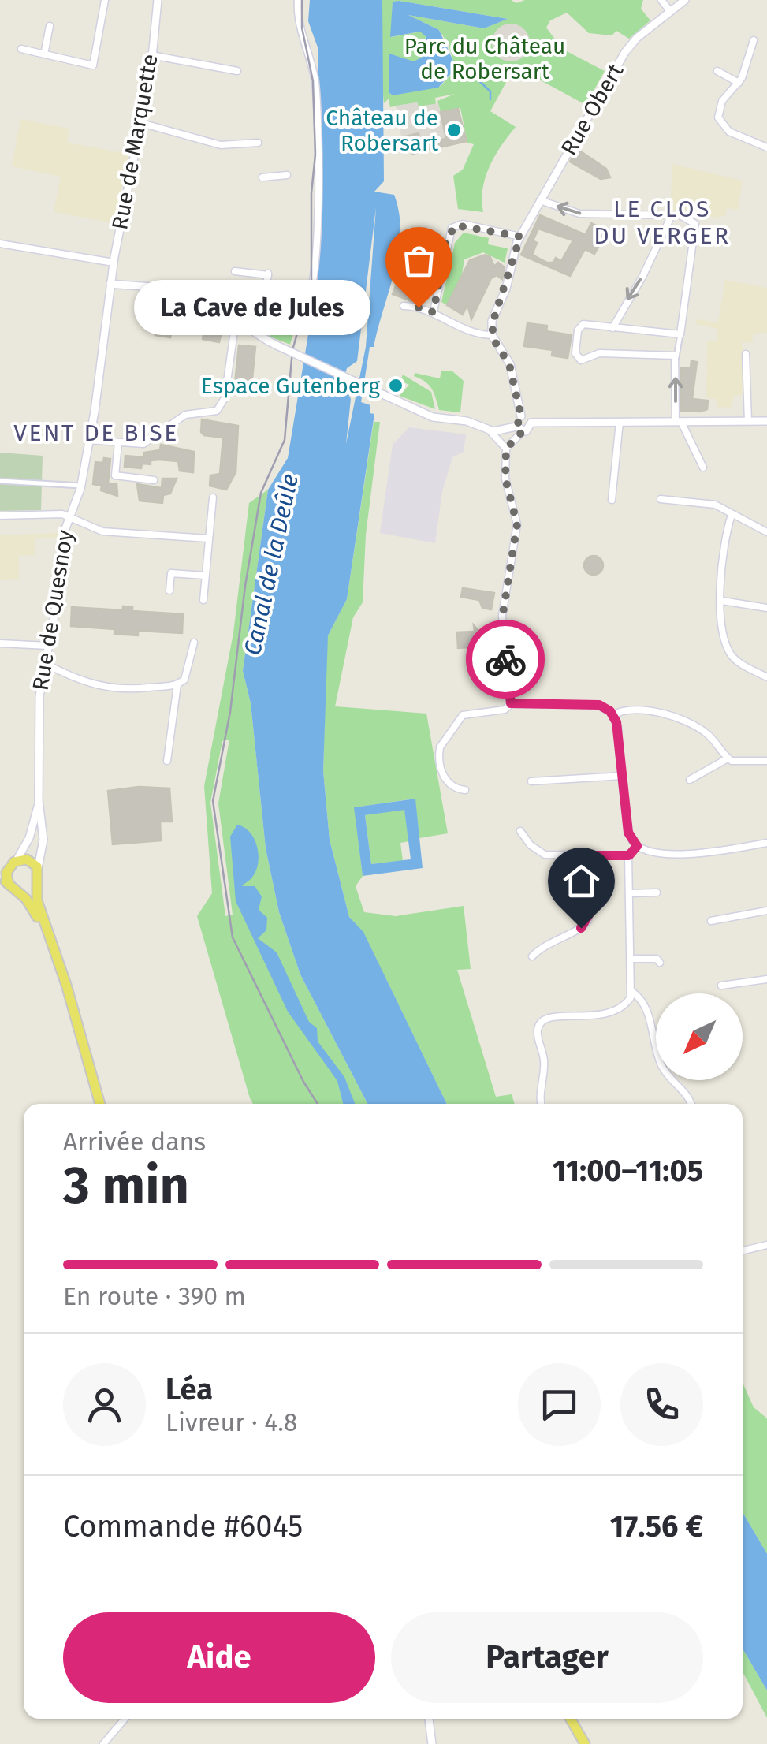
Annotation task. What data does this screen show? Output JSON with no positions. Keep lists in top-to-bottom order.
{
  "streets": {
    "street": ["Rue Obert", "Rue de Marquette", "Rue de Quesnoy"]
  },
  "crossings": [
    ["Rue de Marquette", "Rue de Quesnoy"]
  ],
  "districts": ["LE CLOS DU VERGER", "VENT DE BISE"],
  "water": ["Canal de la Deûle"],
  "parks": ["Parc du Château de Robersart"],
  "places": ["Château de Robersart", "La Cave de Jules", "Espace Gutenberg"],
  "north": "bottom left",
  "page": {
    "bubble": "La Cave de Jules",
    "heading": ["3 min", "Arrivée dans", "11:00–11:05"],
    "panel": [
      "Léa",
      "Livreur · 4.8",
      "Commande #6045",
      "17.56 €"
    ],
    "bar": "En route · 390 m",
    "buttons": ["Aide", "Partager"]
  }
}
